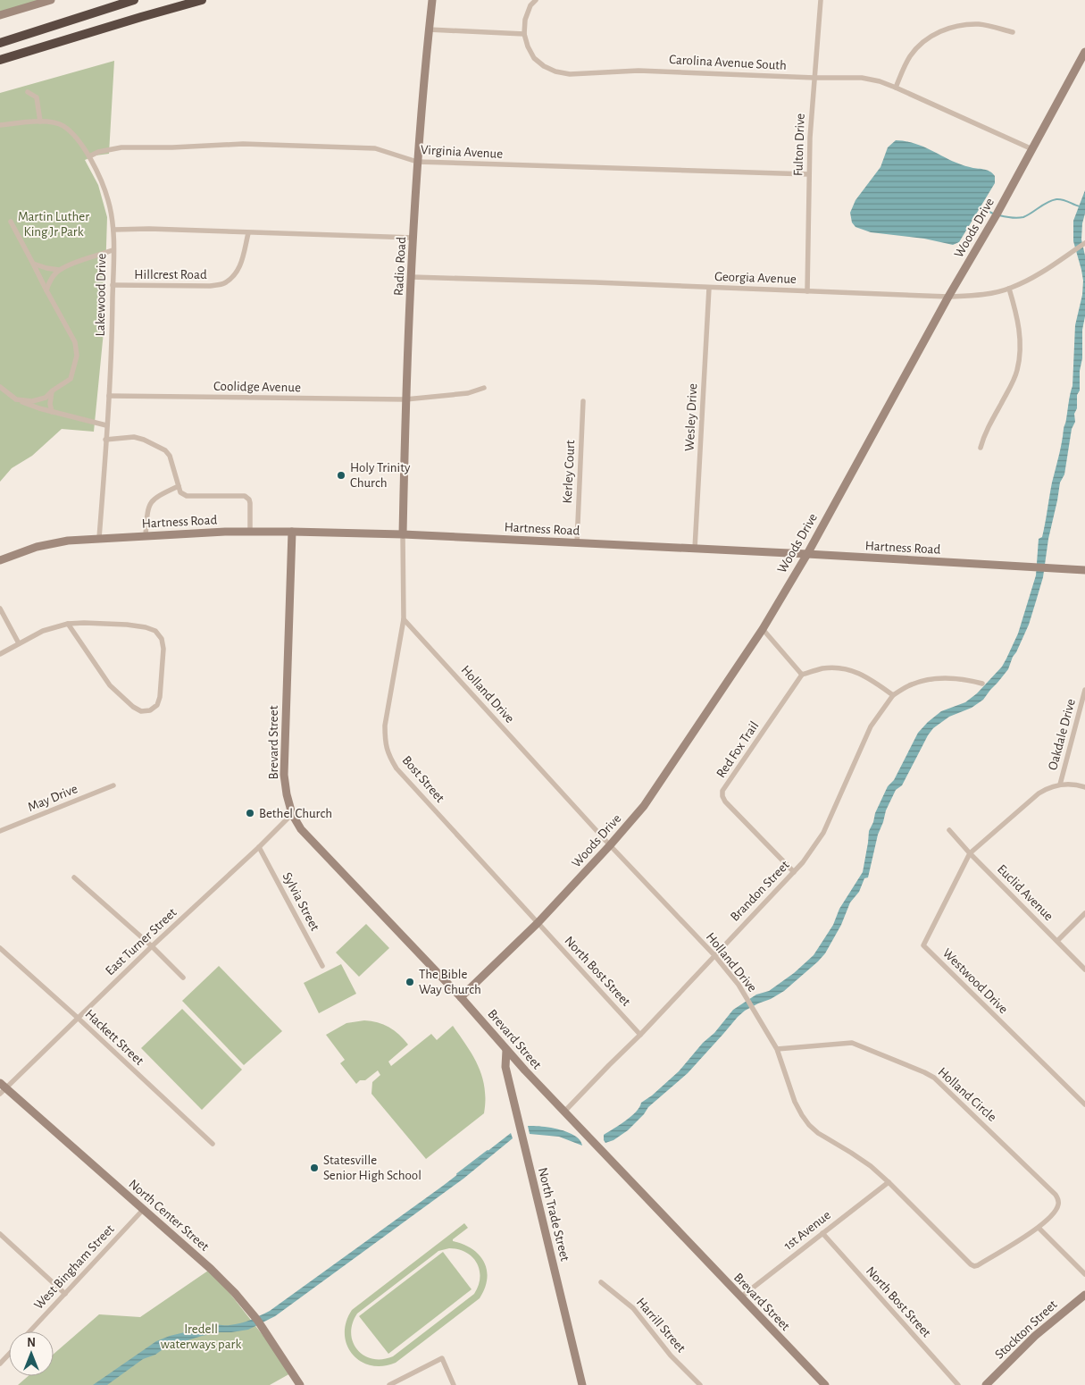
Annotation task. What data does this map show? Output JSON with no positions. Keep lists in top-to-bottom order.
{
  "streets": {
    "street": [
      "Carolina Avenue South",
      "Fulton Drive",
      "Virginia Avenue",
      "Woods Drive",
      "Radio Road",
      "Hillcrest Road",
      "Georgia Avenue",
      "Lakewood Drive",
      "Coolidge Avenue",
      "Wesley Drive",
      "Kerley Court",
      "Hartness Road",
      "Holland Drive",
      "Oakdale Drive",
      "Brevard Street",
      "Red Fox Trail",
      "Bost Street",
      "May Drive",
      "Brandon Street",
      "Euclid Avenue",
      "Sylvia Street",
      "East Turner Street",
      "North Bost Street",
      "Westwood Drive",
      "Hackett Street",
      "Holland Circle",
      "North Trade Street",
      "North Center Street",
      "1st Avenue",
      "West Bingham Street",
      "Harrill Street",
      "Stockton Street"
    ]
  },
  "crossings": [
    ["Carolina Avenue South", "Fulton Drive"],
    ["Carolina Avenue South", "Woods Drive"],
    ["Fulton Drive", "Virginia Avenue"],
    ["Fulton Drive", "Georgia Avenue"],
    ["Virginia Avenue", "Radio Road"],
    ["Virginia Avenue", "Lakewood Drive"],
    ["Woods Drive", "Georgia Avenue"],
    ["Woods Drive", "Hartness Road"],
    ["Woods Drive", "Holland Drive"],
    ["Woods Drive", "Brevard Street"],
    ["Woods Drive", "Bost Street"],
    ["Woods Drive", "North Bost Street"],
    ["Radio Road", "Georgia Avenue"],
    ["Radio Road", "Coolidge Avenue"],
    ["Radio Road", "Hartness Road"],
    ["Radio Road", "Bost Street"],
    ["Hillcrest Road", "Lakewood Drive"],
    ["Georgia Avenue", "Wesley Drive"],
    ["Lakewood Drive", "Coolidge Avenue"],
    ["Lakewood Drive", "Hartness Road"],
    ["Wesley Drive", "Hartness Road"],
    ["Kerley Court", "Hartness Road"],
    ["Hartness Road", "Brevard Street"],
    ["Hartness Road", "Bost Street"],
    ["Holland Drive", "Bost Street"],
    ["Holland Drive", "Brandon Street"],
    ["Holland Drive", "Holland Circle"],
    ["Holland Drive", "1st Avenue"],
    ["Brevard Street", "Brandon Street"],
    ["Brevard Street", "East Turner Street"],
    ["Brevard Street", "North Trade Street"],
    ["Brevard Street", "1st Avenue"],
    ["Red Fox Trail", "Brandon Street"],
    ["Bost Street", "North Bost Street"],
    ["Brandon Street", "North Bost Street"],
    ["Euclid Avenue", "Westwood Drive"],
    ["Sylvia Street", "East Turner Street"],
    ["East Turner Street", "Hackett Street"],
    ["East Turner Street", "North Center Street"],
    ["North Bost Street", "1st Avenue"],
    ["North Center Street", "West Bingham Street"]
  ],
  "parks": ["Martin Luther King Jr Park", "Iredell waterways park"],
  "places": [
    "Holy Trinity Church",
    "Bethel Church",
    "The Bible Way Church",
    "Statesville Senior High School"
  ],
  "north": "top"
}
